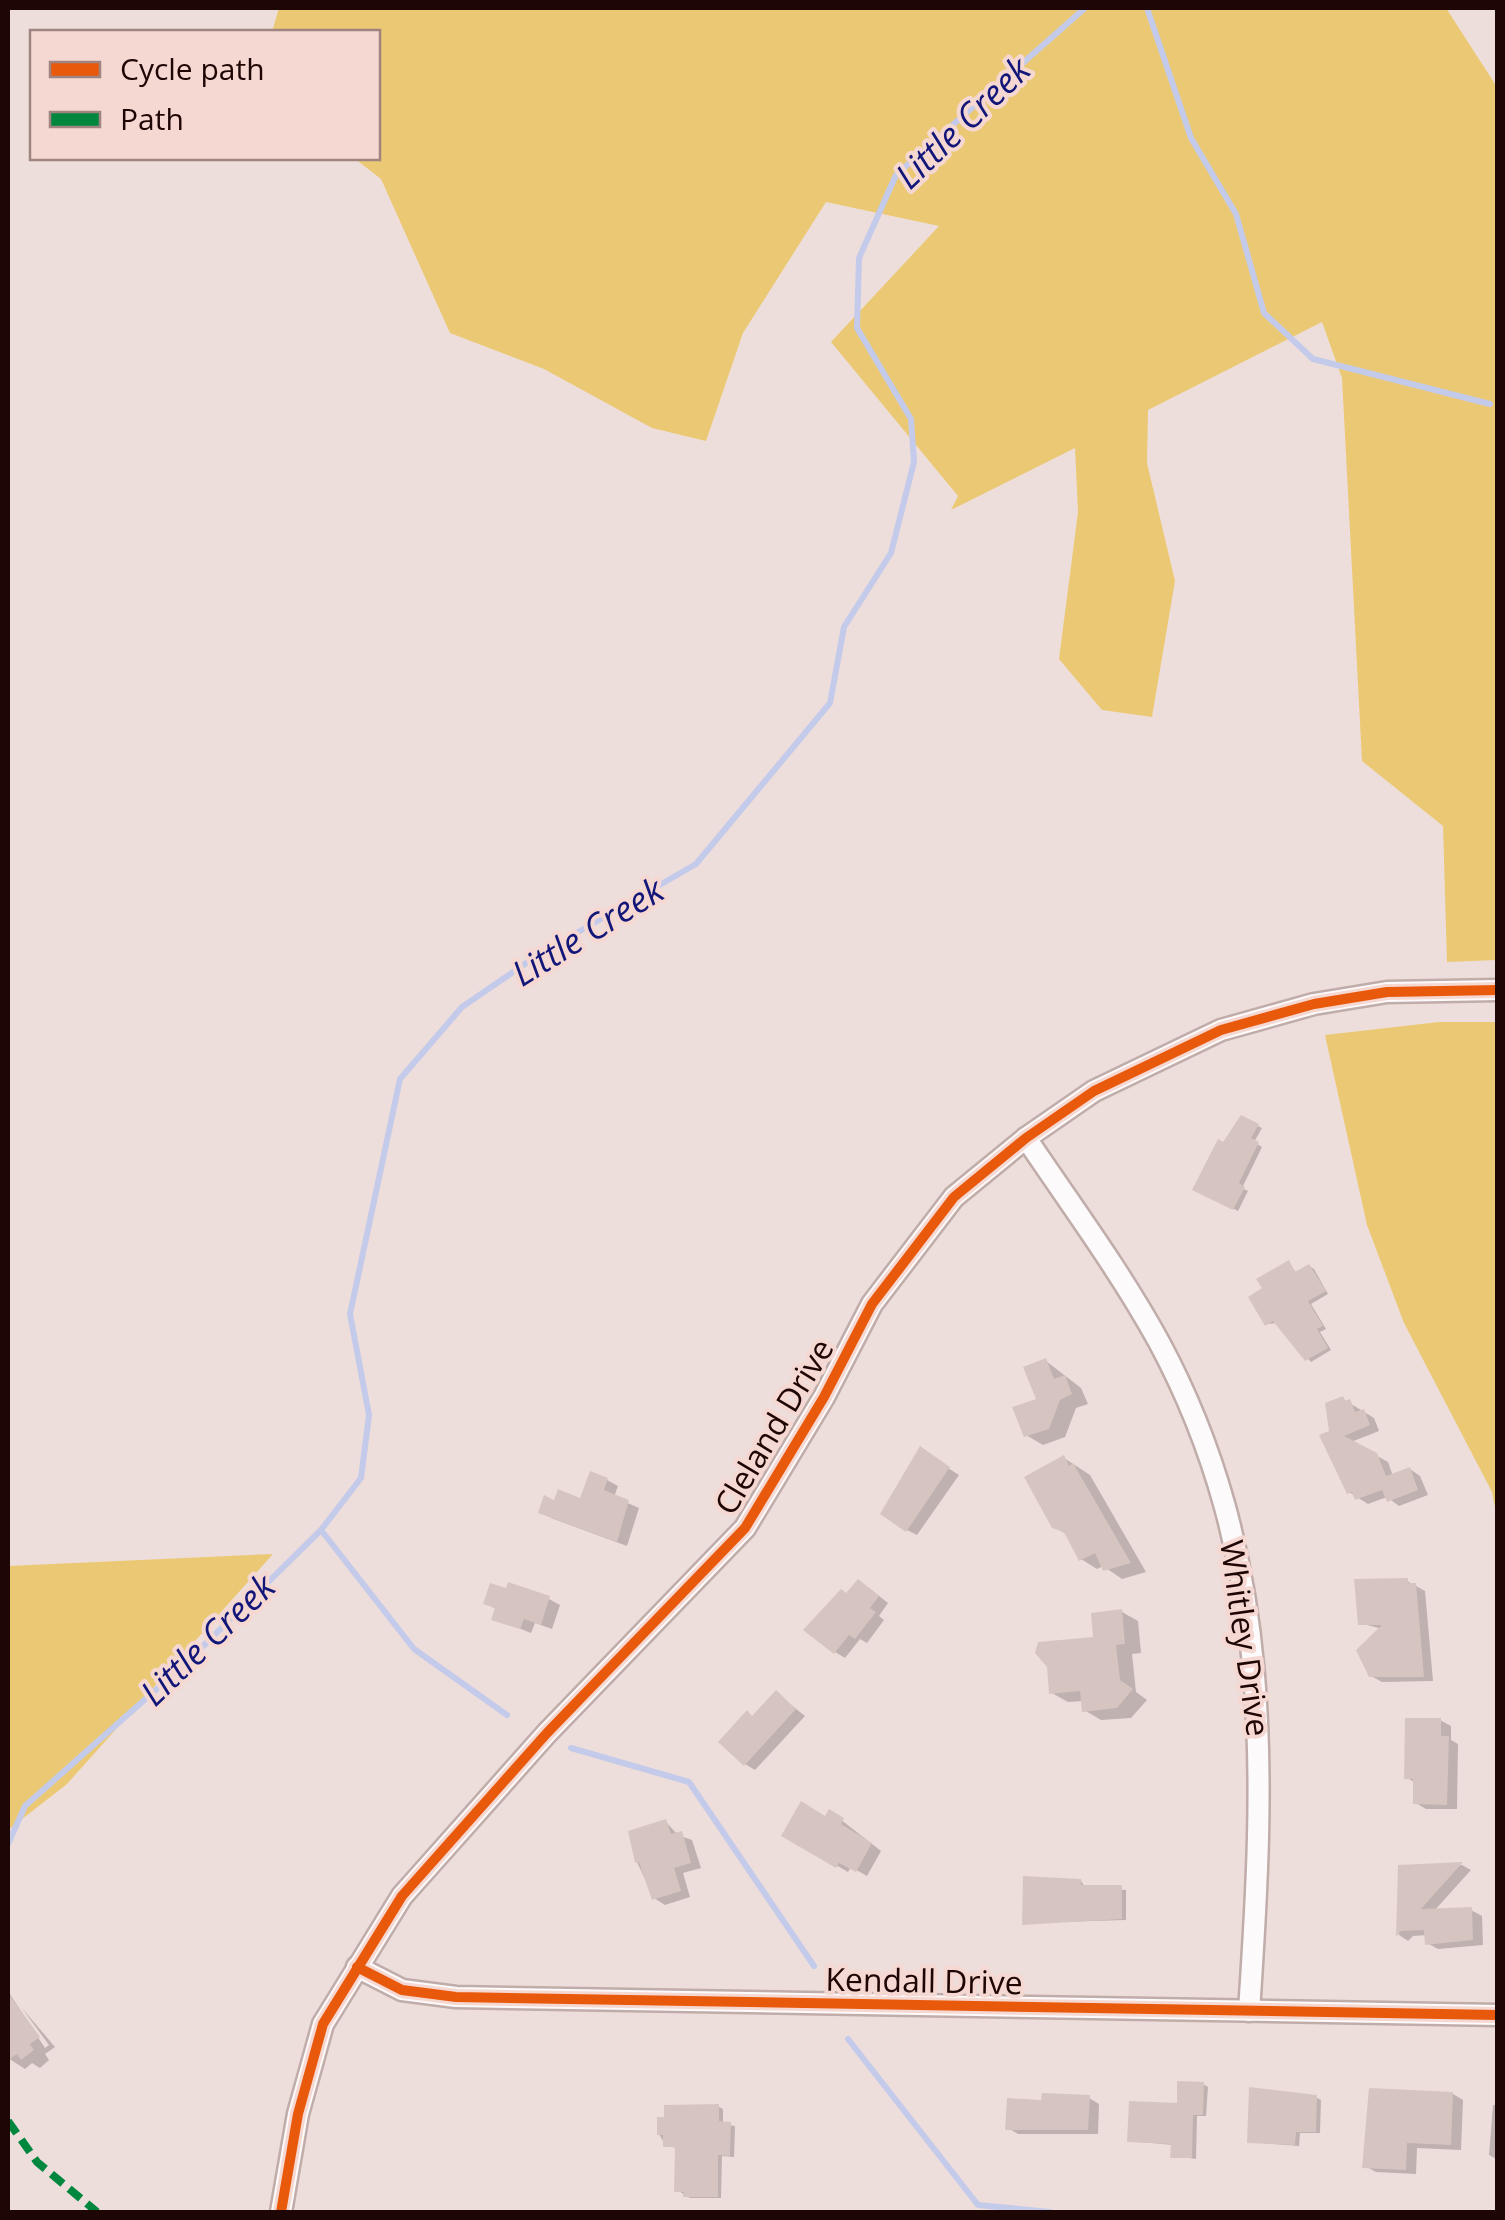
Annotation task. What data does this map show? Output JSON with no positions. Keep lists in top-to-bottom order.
{
  "streets": {
    "street": ["Cleland Drive", "Whitley Drive", "Kendall Drive"]
  },
  "crossings": [
    ["Cleland Drive", "Whitley Drive"],
    ["Cleland Drive", "Kendall Drive"],
    ["Whitley Drive", "Kendall Drive"]
  ],
  "water": ["Little Creek"],
  "legend": ["Cycle path", "Path"]
}
